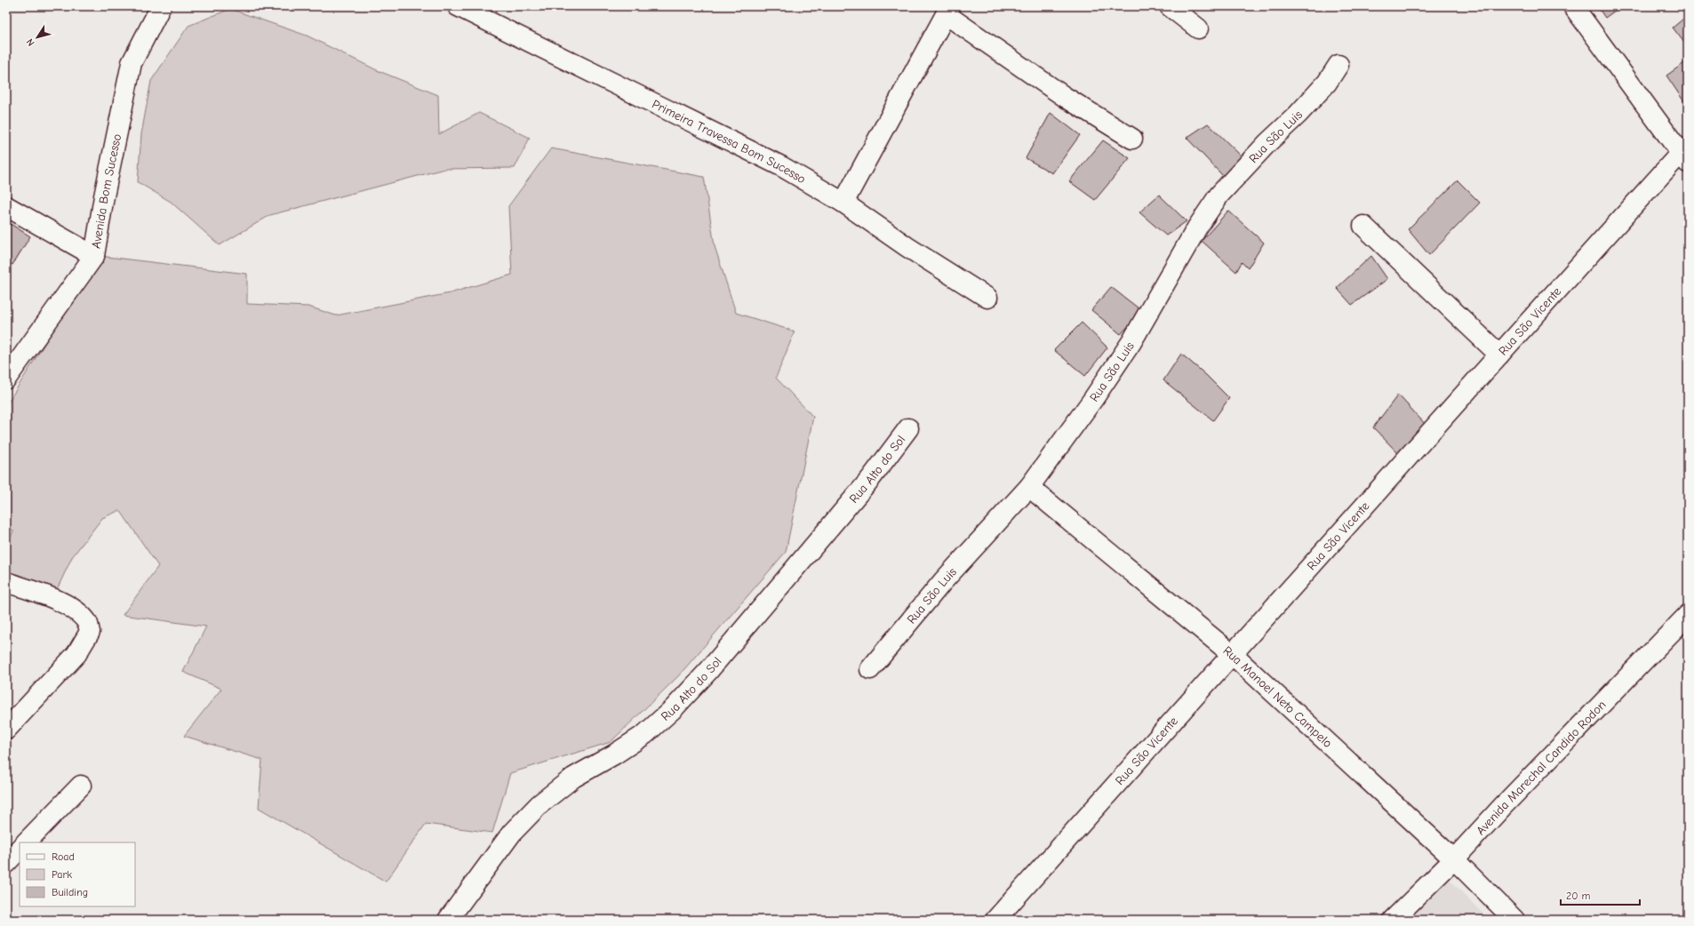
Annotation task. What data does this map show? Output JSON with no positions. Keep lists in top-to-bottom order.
{
  "streets": {
    "street": [
      "Rua São Luis",
      "Primeira Travessa Bom Sucesso",
      "Avenida Bom Sucesso",
      "Rua São Vicente",
      "Rua Alto do Sol",
      "Rua Manoel Neto Campelo",
      "Avenida Marechal Candido Rodon"
    ]
  },
  "crossings": [
    ["Rua São Luis", "Rua Manoel Neto Campelo"],
    ["Rua São Vicente", "Rua Manoel Neto Campelo"],
    ["Rua Manoel Neto Campelo", "Avenida Marechal Candido Rodon"]
  ],
  "legend": ["Road", "Park", "Building"],
  "scale_bar": "20 m",
  "north": "bottom left"
}
